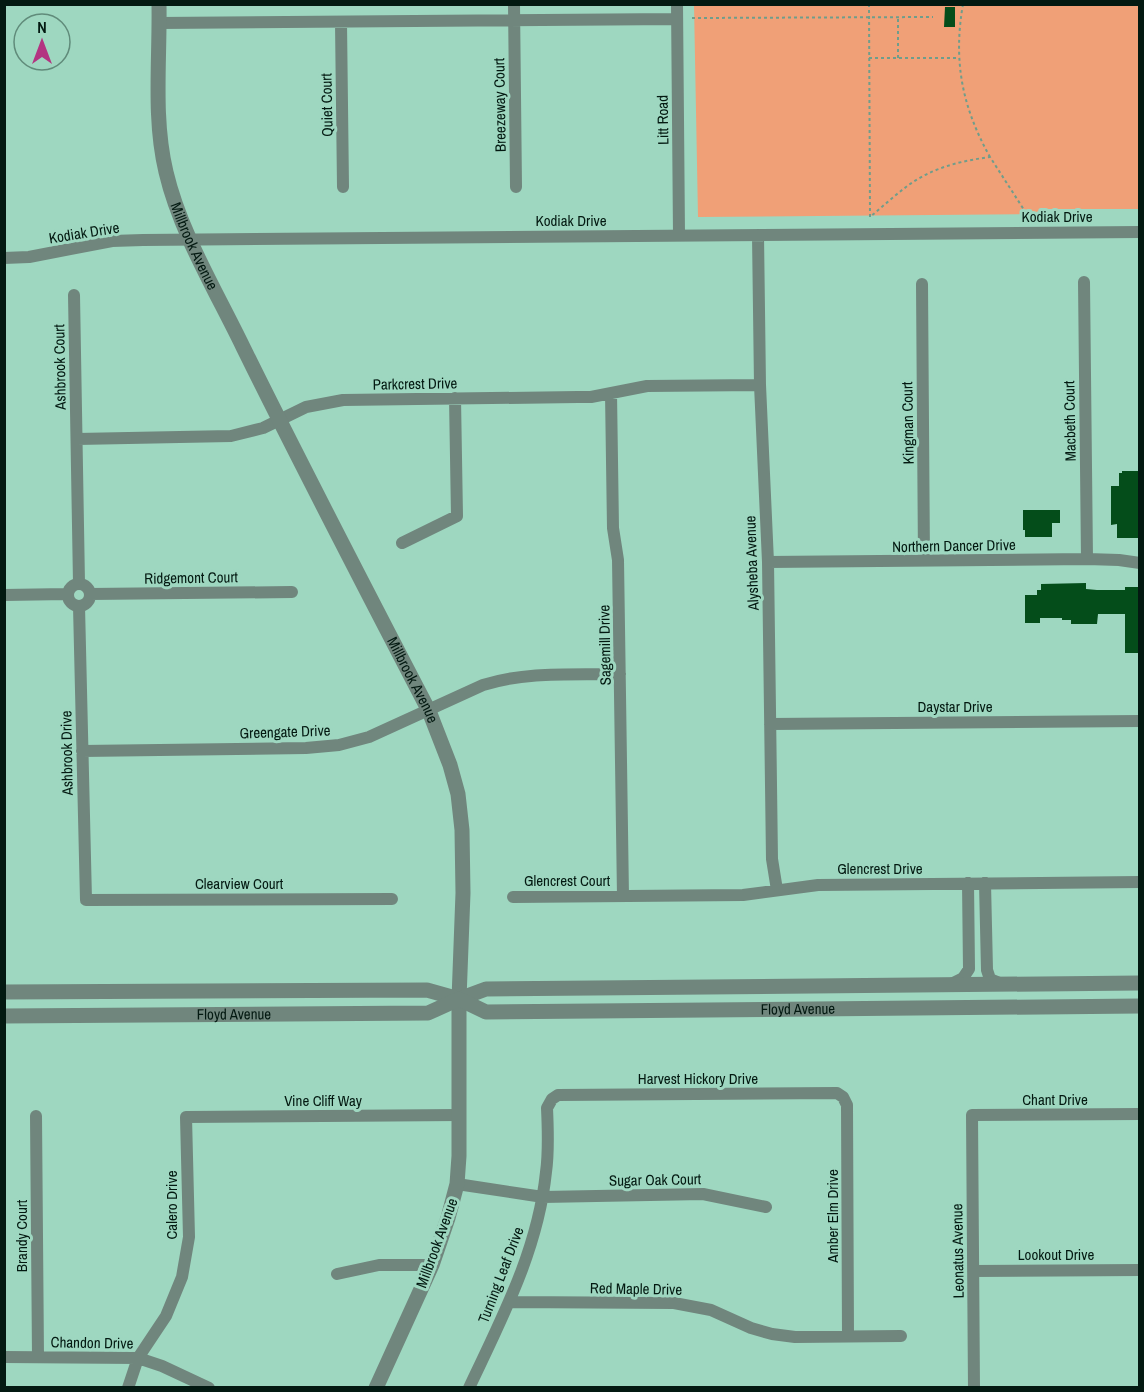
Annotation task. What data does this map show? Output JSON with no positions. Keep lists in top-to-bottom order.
{
  "streets": {
    "street": [
      "Quiet Court",
      "Breezeway Court",
      "Litt Road",
      "Kodiak Drive",
      "Millbrook Avenue",
      "Ashbrook Court",
      "Parkcrest Drive",
      "Macbeth Court",
      "Kingman Court",
      "Northern Dancer Drive",
      "Alysheba Avenue",
      "Ridgemont Court",
      "Sagemill Drive",
      "Daystar Drive",
      "Greengate Drive",
      "Ashbrook Drive",
      "Glencrest Drive",
      "Glencrest Court",
      "Clearview Court",
      "Floyd Avenue",
      "Harvest Hickory Drive",
      "Chant Drive",
      "Vine Cliff Way",
      "Sugar Oak Court",
      "Calero Drive",
      "Amber Elm Drive",
      "Brandy Court",
      "Leonatus Avenue",
      "Lookout Drive",
      "Turning Leaf Drive",
      "Red Maple Drive",
      "Chandon Drive"
    ]
  },
  "crossings": [
    ["Litt Road", "Kodiak Drive"],
    ["Kodiak Drive", "Millbrook Avenue"],
    ["Kodiak Drive", "Alysheba Avenue"],
    ["Millbrook Avenue", "Parkcrest Drive"],
    ["Millbrook Avenue", "Greengate Drive"],
    ["Millbrook Avenue", "Floyd Avenue"],
    ["Millbrook Avenue", "Vine Cliff Way"],
    ["Millbrook Avenue", "Sugar Oak Court"],
    ["Ashbrook Court", "Parkcrest Drive"],
    ["Parkcrest Drive", "Alysheba Avenue"],
    ["Parkcrest Drive", "Sagemill Drive"],
    ["Macbeth Court", "Northern Dancer Drive"],
    ["Kingman Court", "Northern Dancer Drive"],
    ["Northern Dancer Drive", "Alysheba Avenue"],
    ["Alysheba Avenue", "Daystar Drive"],
    ["Alysheba Avenue", "Glencrest Drive"],
    ["Ridgemont Court", "Ashbrook Drive"],
    ["Sagemill Drive", "Greengate Drive"],
    ["Sagemill Drive", "Glencrest Drive"],
    ["Sagemill Drive", "Glencrest Court"],
    ["Greengate Drive", "Ashbrook Drive"],
    ["Ashbrook Drive", "Clearview Court"],
    ["Glencrest Drive", "Glencrest Court"],
    ["Harvest Hickory Drive", "Amber Elm Drive"],
    ["Harvest Hickory Drive", "Turning Leaf Drive"],
    ["Chant Drive", "Leonatus Avenue"],
    ["Vine Cliff Way", "Calero Drive"],
    ["Sugar Oak Court", "Turning Leaf Drive"],
    ["Calero Drive", "Chandon Drive"],
    ["Amber Elm Drive", "Red Maple Drive"],
    ["Brandy Court", "Chandon Drive"],
    ["Leonatus Avenue", "Lookout Drive"],
    ["Turning Leaf Drive", "Red Maple Drive"]
  ],
  "north": "top"
}
